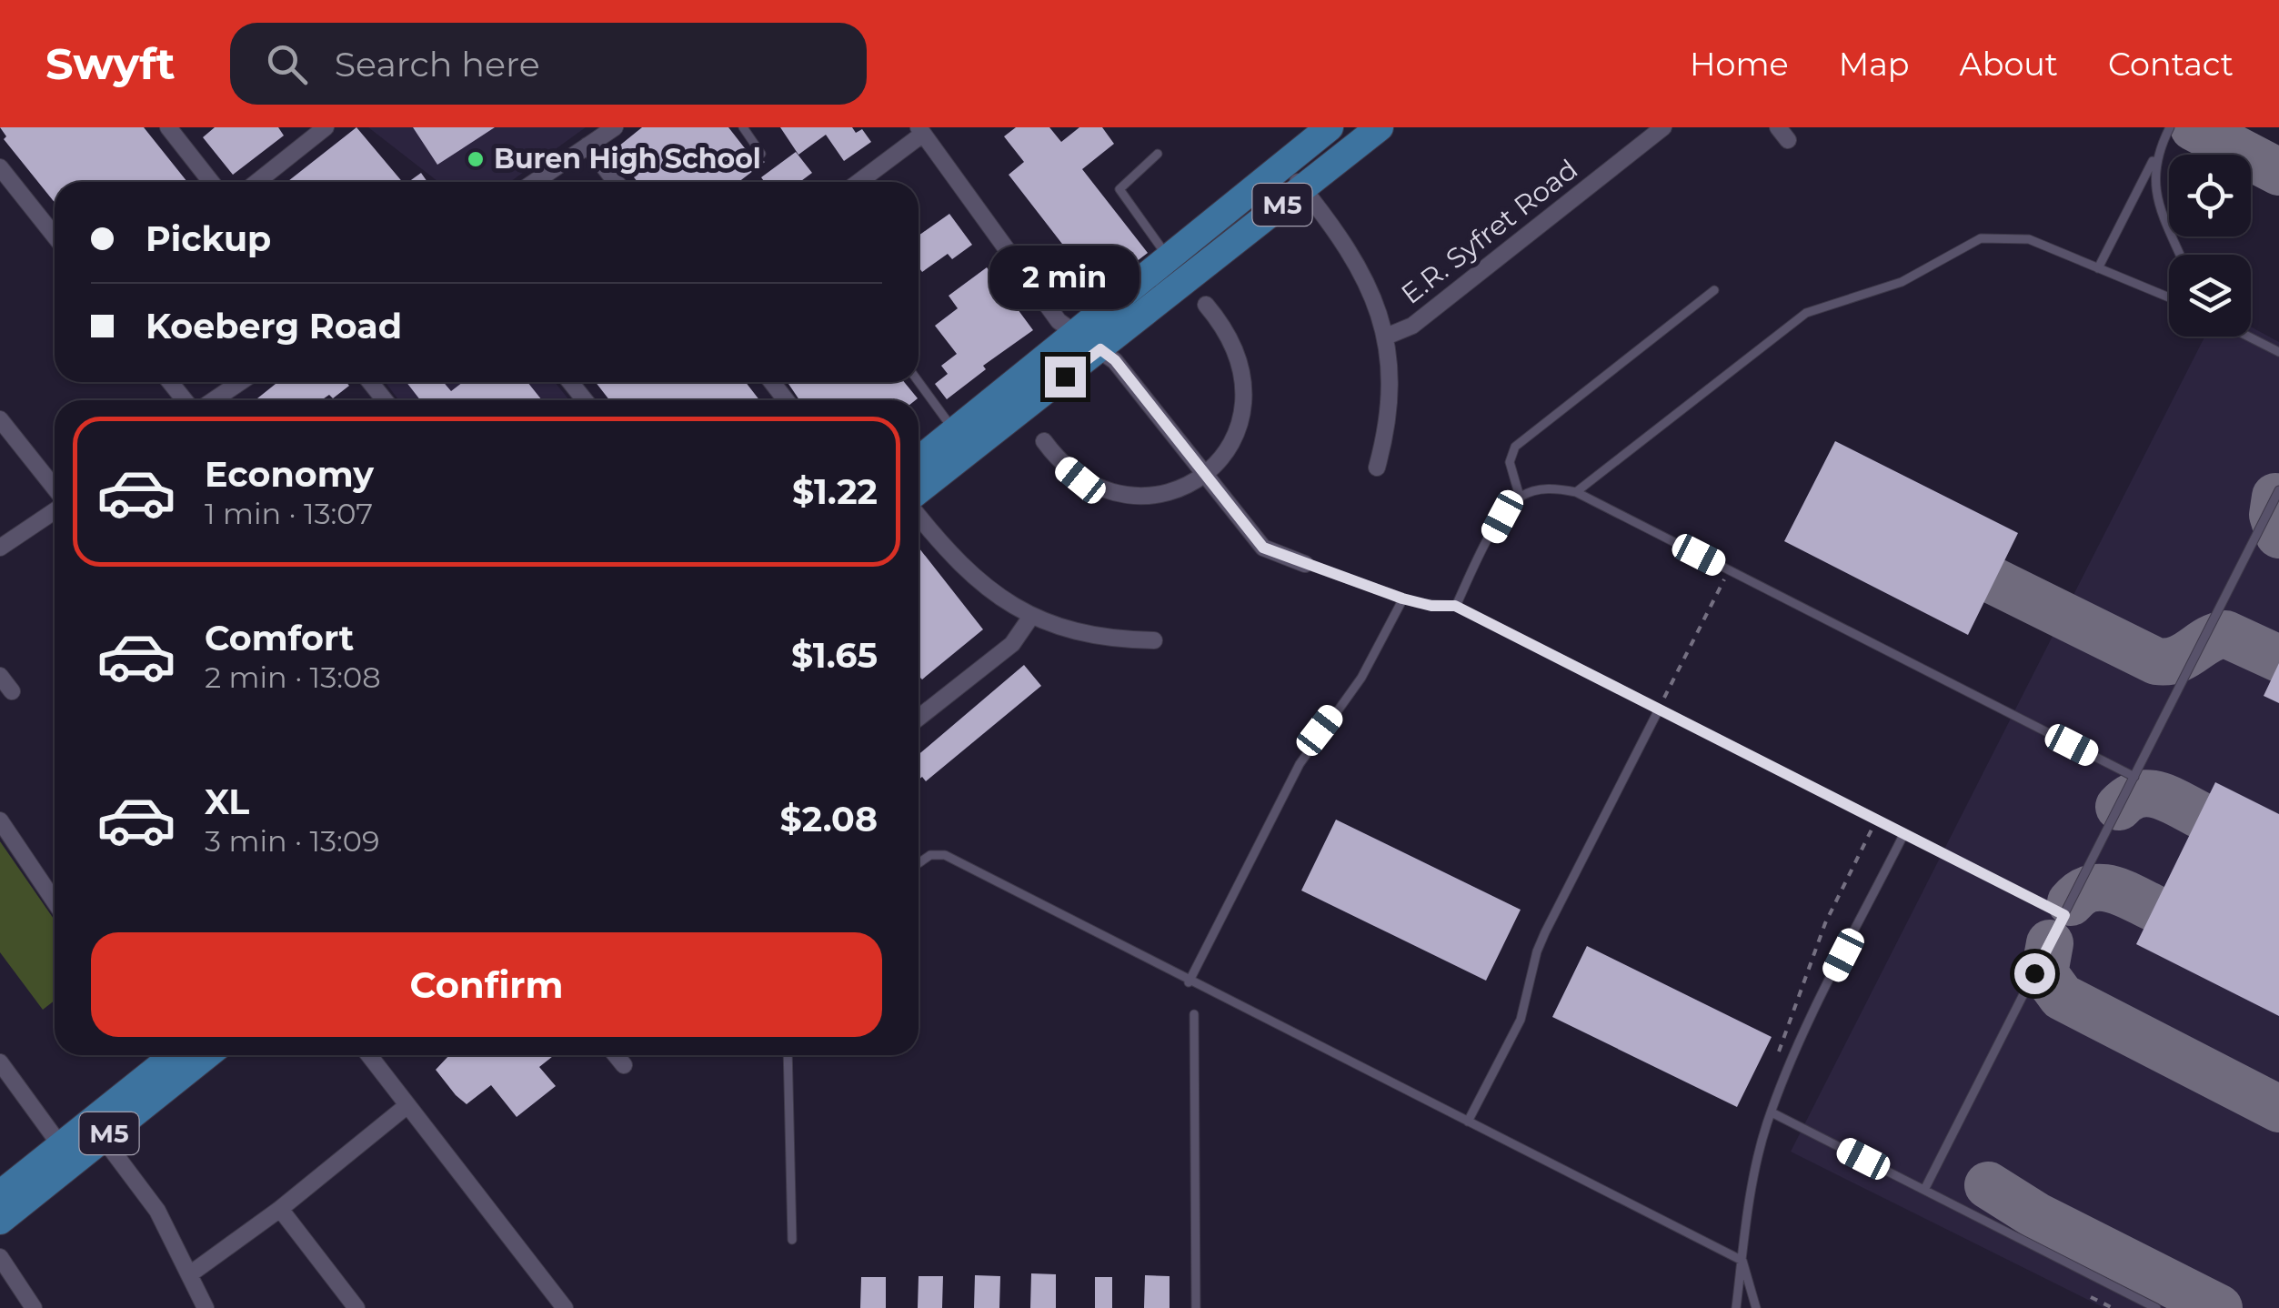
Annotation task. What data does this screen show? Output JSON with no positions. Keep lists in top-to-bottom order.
{
  "streets": {
    "main road": ["M5"],
    "street": ["E.R. Syfret Road"]
  },
  "places": ["Buren High School"],
  "page": {
    "header": "Swyft",
    "search": "Search here",
    "nav": [
      "Home",
      "Map",
      "About",
      "Contact"
    ],
    "banner": ["Pickup", "Koeberg Road"],
    "bubble": "2 min",
    "list": [
      {
        "name": "Economy",
        "note": "1 min · 13:07",
        "value": "$1.22"
      },
      {
        "name": "Comfort",
        "note": "2 min · 13:08",
        "value": "$1.65"
      },
      {
        "name": "XL",
        "note": "3 min · 13:09",
        "value": "$2.08"
      }
    ],
    "buttons": "Confirm"
  }
}
